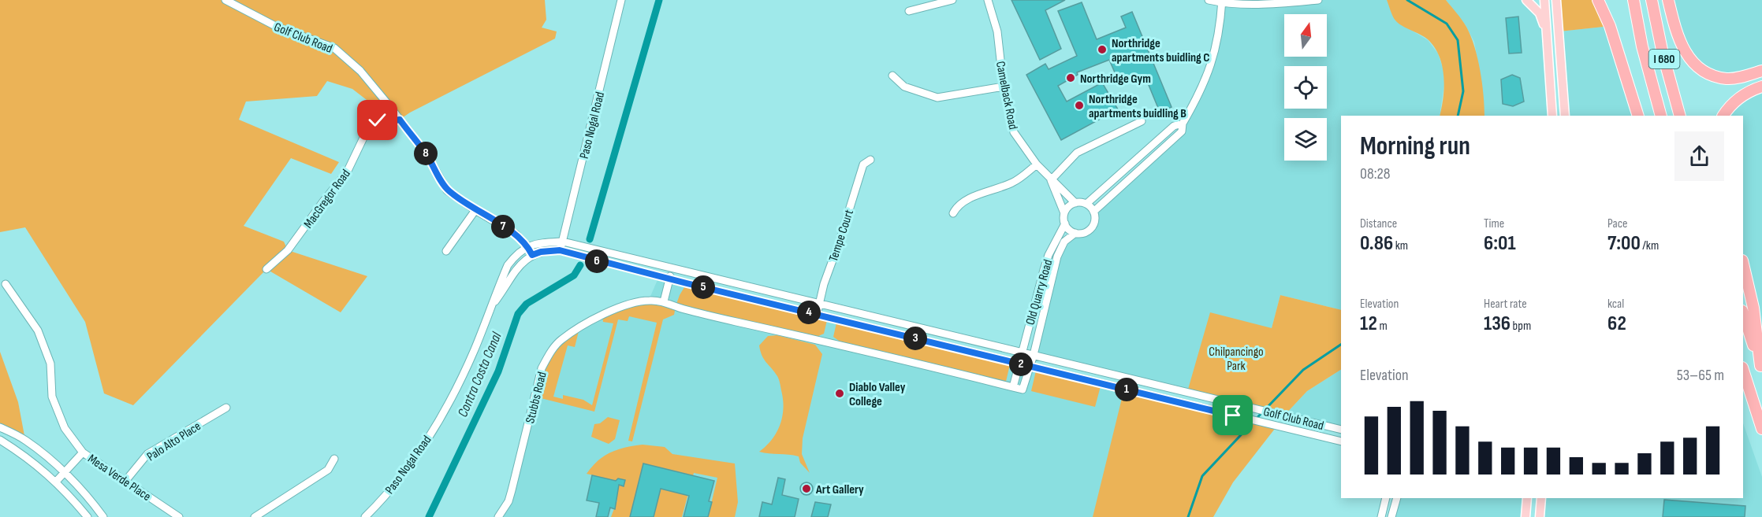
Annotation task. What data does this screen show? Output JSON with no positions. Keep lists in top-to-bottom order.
{
  "streets": {
    "highway": ["I 680"],
    "street": [
      "Golf Club Road",
      "Camelback Road",
      "Paso Nogal Road",
      "MacGregor Road",
      "Tempe Court",
      "Old Quarry Road",
      "Stubbs Road",
      "Palo Alto Place",
      "Mesa Verde Place"
    ]
  },
  "crossings": [
    ["Golf Club Road", "Paso Nogal Road"],
    ["Golf Club Road", "MacGregor Road"],
    ["Golf Club Road", "Tempe Court"],
    ["Golf Club Road", "Old Quarry Road"],
    ["Camelback Road", "Old Quarry Road"],
    ["Old Quarry Road", "Stubbs Road"],
    ["Palo Alto Place", "Mesa Verde Place"]
  ],
  "water": ["Contra Costa Canal"],
  "parks": ["Chilpancingo Park"],
  "places": [
    "Northridge apartments buidling C",
    "Northridge Gym",
    "Northridge apartments buidling B",
    "Diablo Valley College",
    "Art Gallery"
  ],
  "north": "top",
  "page": {
    "heading": ["Morning run", "08:28"],
    "pins": [
      "8",
      "7",
      "6",
      "5",
      "4",
      "3",
      "2",
      "1"
    ],
    "stats": [
      ["Distance", "0.86 km"],
      ["Time", "6:01"],
      ["Pace", "7:00 /km"],
      ["Elevation", "12 m"],
      ["Heart rate", "136 bpm"],
      ["kcal", "62"]
    ],
    "chart": ["Elevation", "53–65 m"]
  }
}
